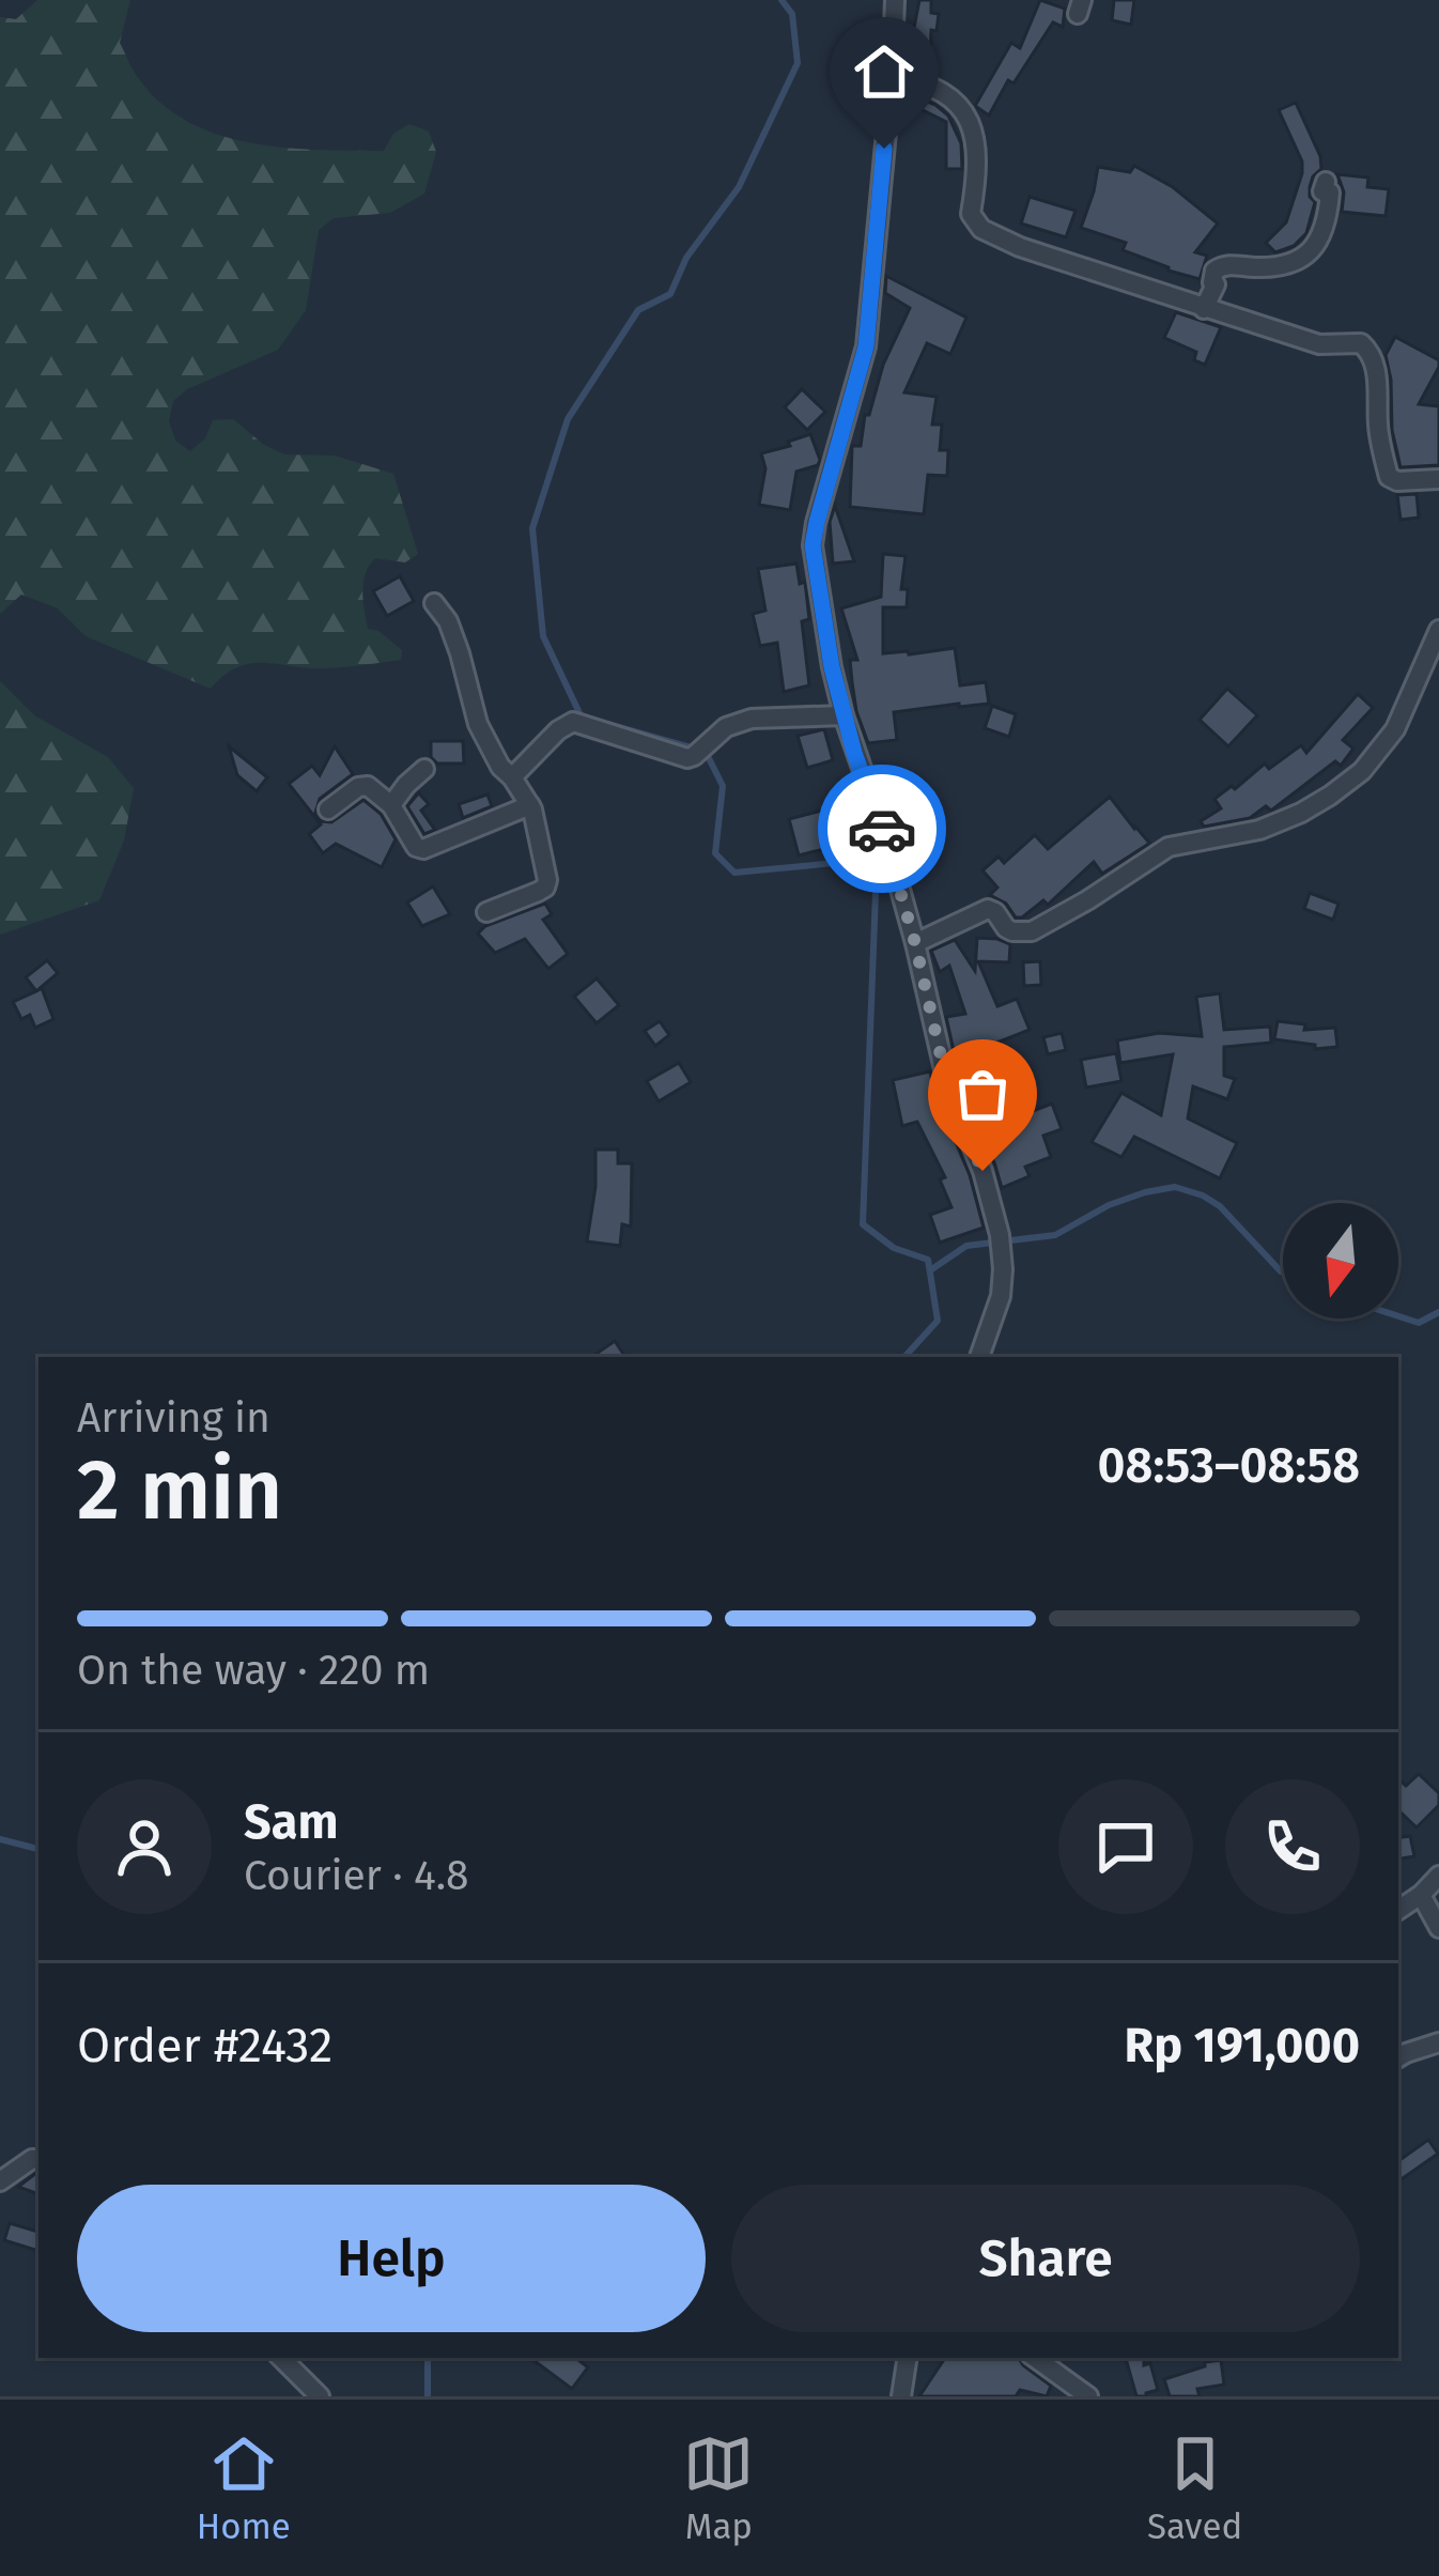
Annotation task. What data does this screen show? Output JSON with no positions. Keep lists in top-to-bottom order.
{
  "north": "bottom",
  "page": {
    "heading": ["2 min", "Arriving in", "08:53–08:58"],
    "panel": [
      "Sam",
      "Courier · 4.8",
      "Order #2432",
      "Rp 191,000"
    ],
    "bar": "On the way · 220 m",
    "buttons": ["Help", "Share"],
    "tabs": ["Home", "Map", "Saved"]
  }
}
